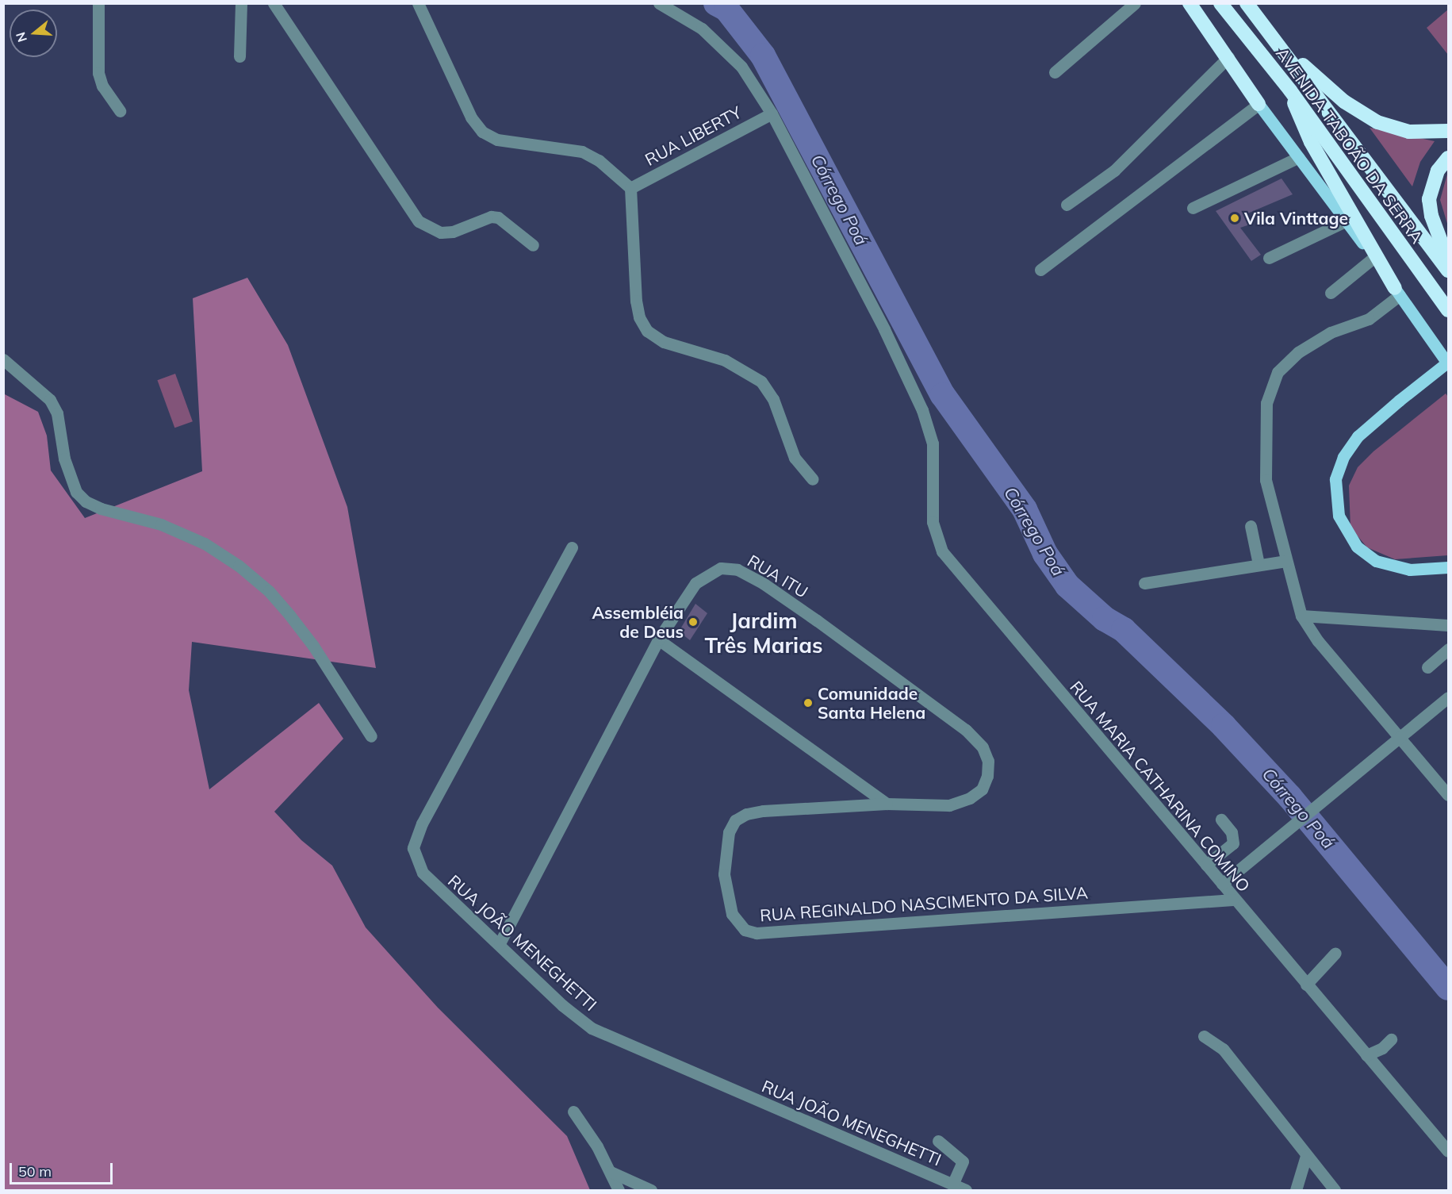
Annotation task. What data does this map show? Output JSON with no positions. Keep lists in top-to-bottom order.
{
  "streets": {
    "highway": ["AVENIDA TABOÃO DA SERRA"],
    "street": [
      "RUA LIBERTY",
      "RUA ITU",
      "RUA MARIA CATHARINA COMINO",
      "RUA REGINALDO NASCIMENTO DA SILVA",
      "RUA JOÃO MENEGHETTI"
    ]
  },
  "crossings": [
    ["RUA LIBERTY", "RUA MARIA CATHARINA COMINO"],
    ["RUA ITU", "RUA REGINALDO NASCIMENTO DA SILVA"],
    ["RUA ITU", "RUA JOÃO MENEGHETTI"],
    ["RUA MARIA CATHARINA COMINO", "RUA REGINALDO NASCIMENTO DA SILVA"]
  ],
  "districts": ["Jardim Três Marias"],
  "water": ["Córrego Poá"],
  "places": ["Vila Vinttage", "Assembléia de Deus", "Comunidade Santa Helena"],
  "scale_bar": "50 m",
  "north": "left"
}
